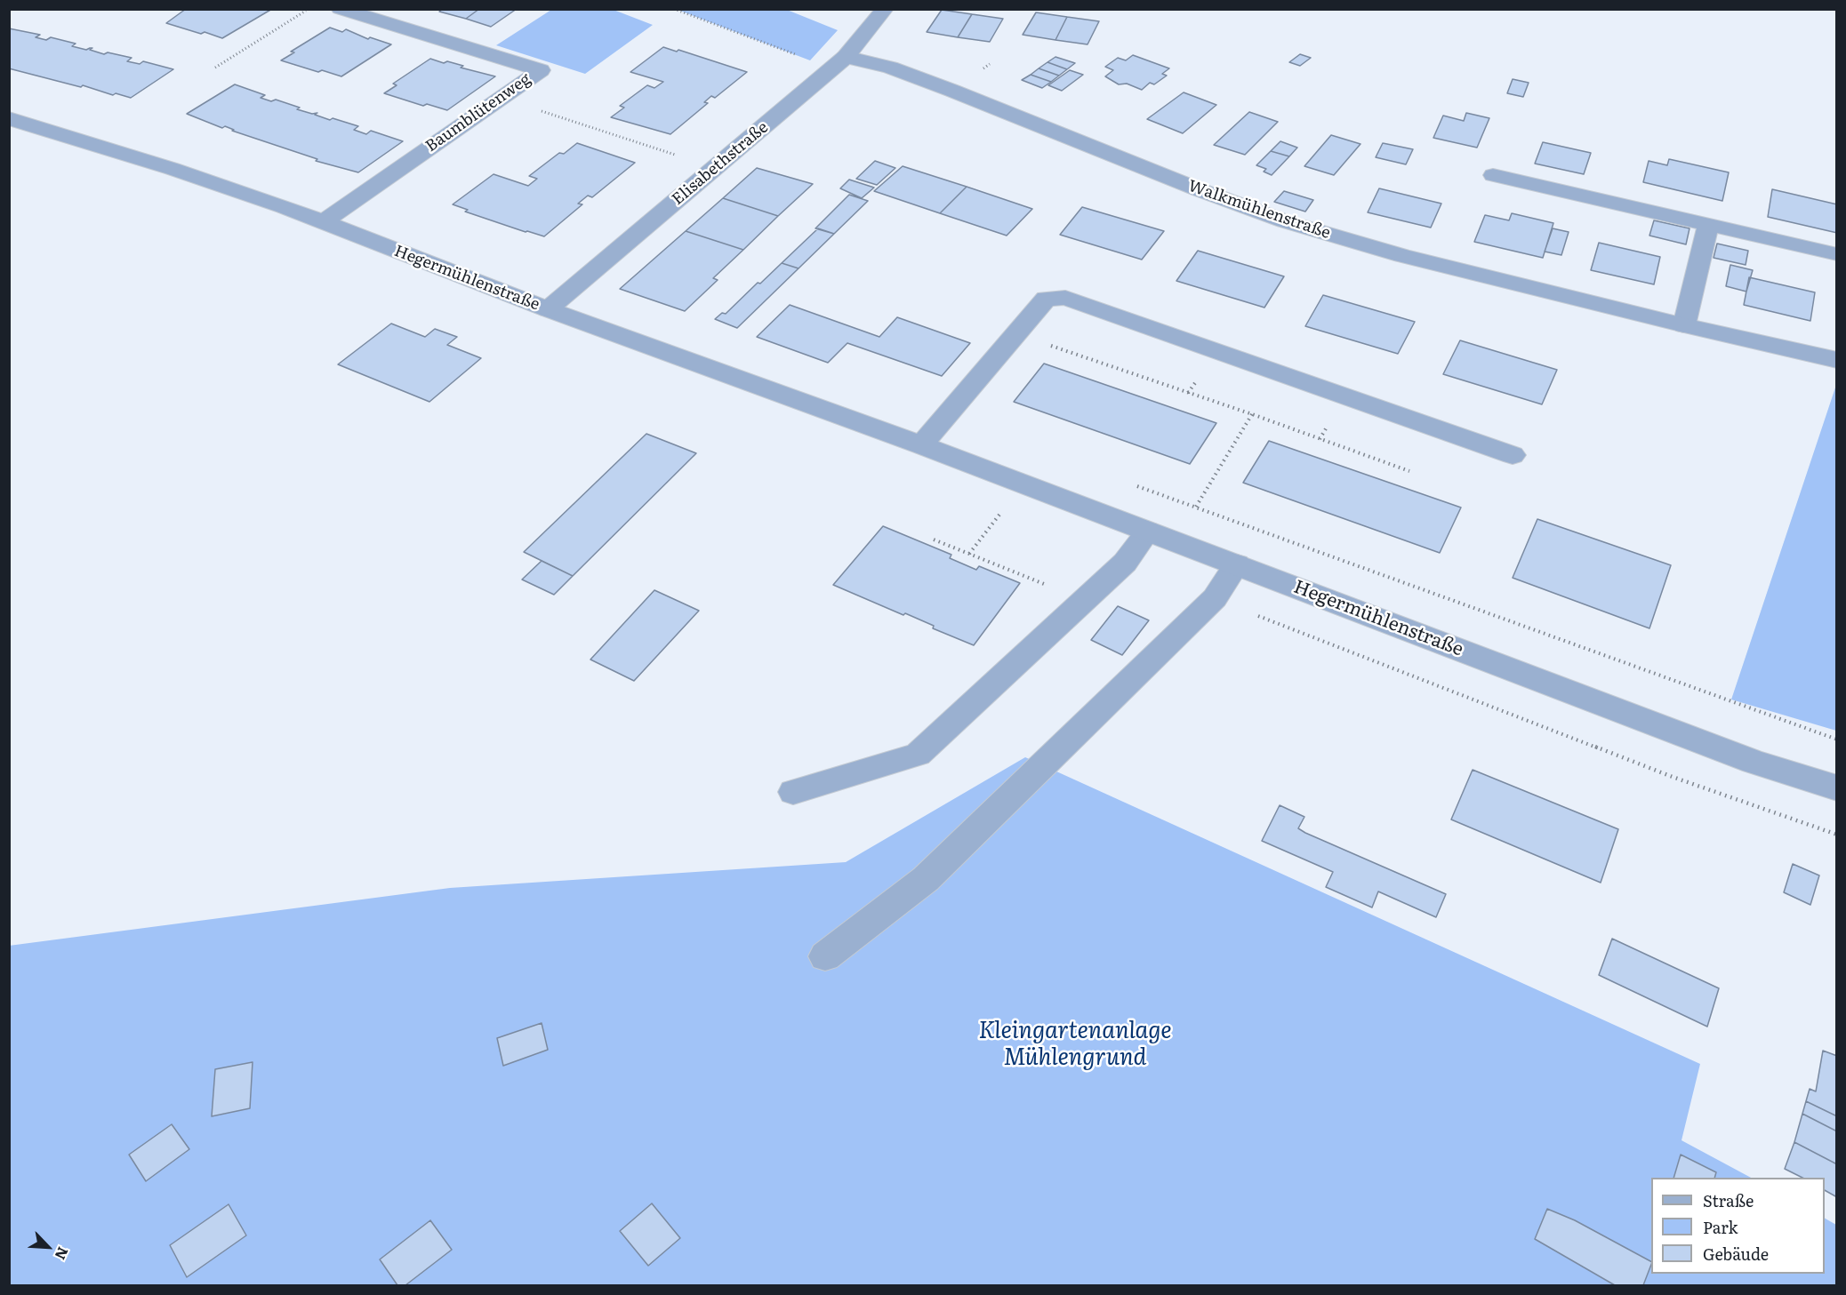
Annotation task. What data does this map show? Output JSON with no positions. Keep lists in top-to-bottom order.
{
  "streets": {
    "street": [
      "Baumblütenweg",
      "Elisabethstraße",
      "Walkmühlenstraße",
      "Hegermühlenstraße"
    ]
  },
  "crossings": [
    ["Baumblütenweg", "Hegermühlenstraße"],
    ["Elisabethstraße", "Walkmühlenstraße"],
    ["Elisabethstraße", "Hegermühlenstraße"]
  ],
  "parks": ["Kleingartenanlage Mühlengrund"],
  "legend": ["Straße", "Park", "Gebäude"],
  "north": "bottom right"
}
